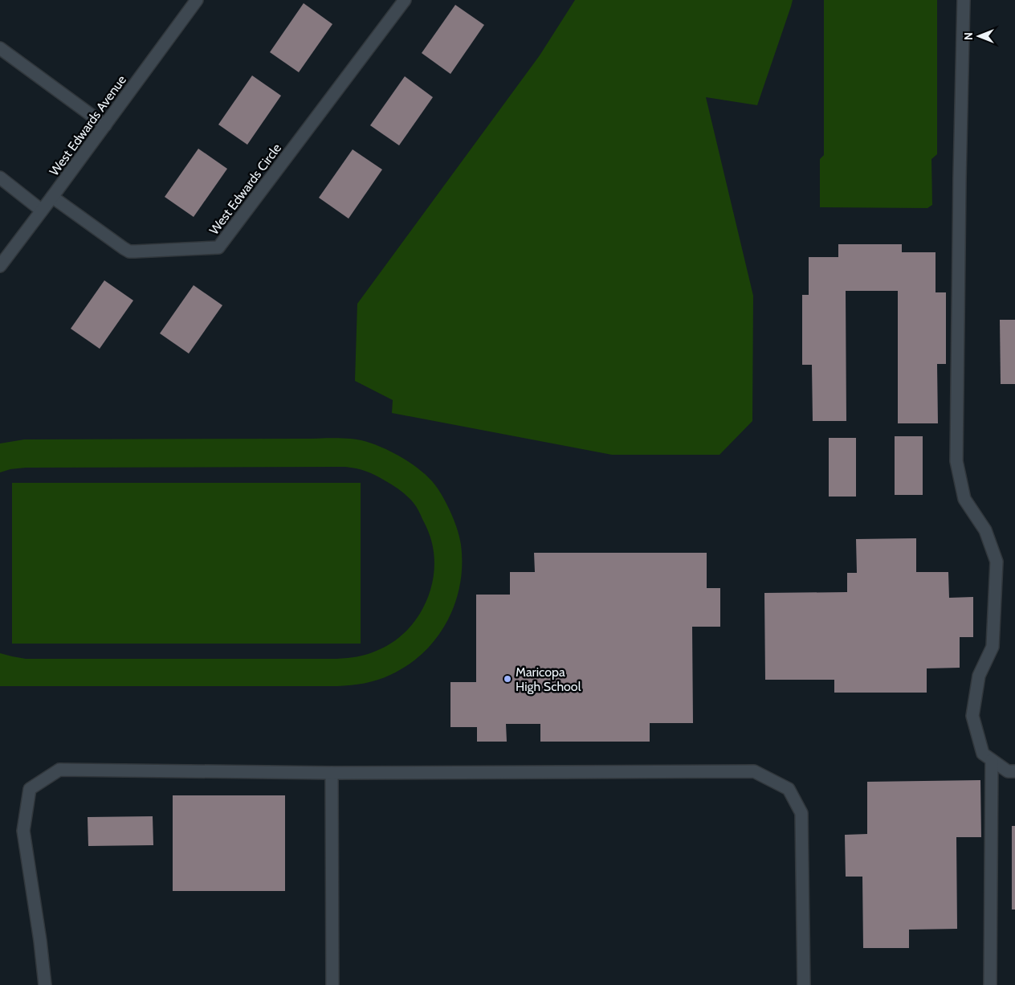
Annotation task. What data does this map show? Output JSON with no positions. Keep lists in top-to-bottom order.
{
  "streets": {
    "street": ["West Edwards Avenue", "West Edwards Circle"]
  },
  "crossings": [
    ["West Edwards Avenue", "West Edwards Circle"]
  ],
  "places": ["Maricopa High School"],
  "north": "left"
}
